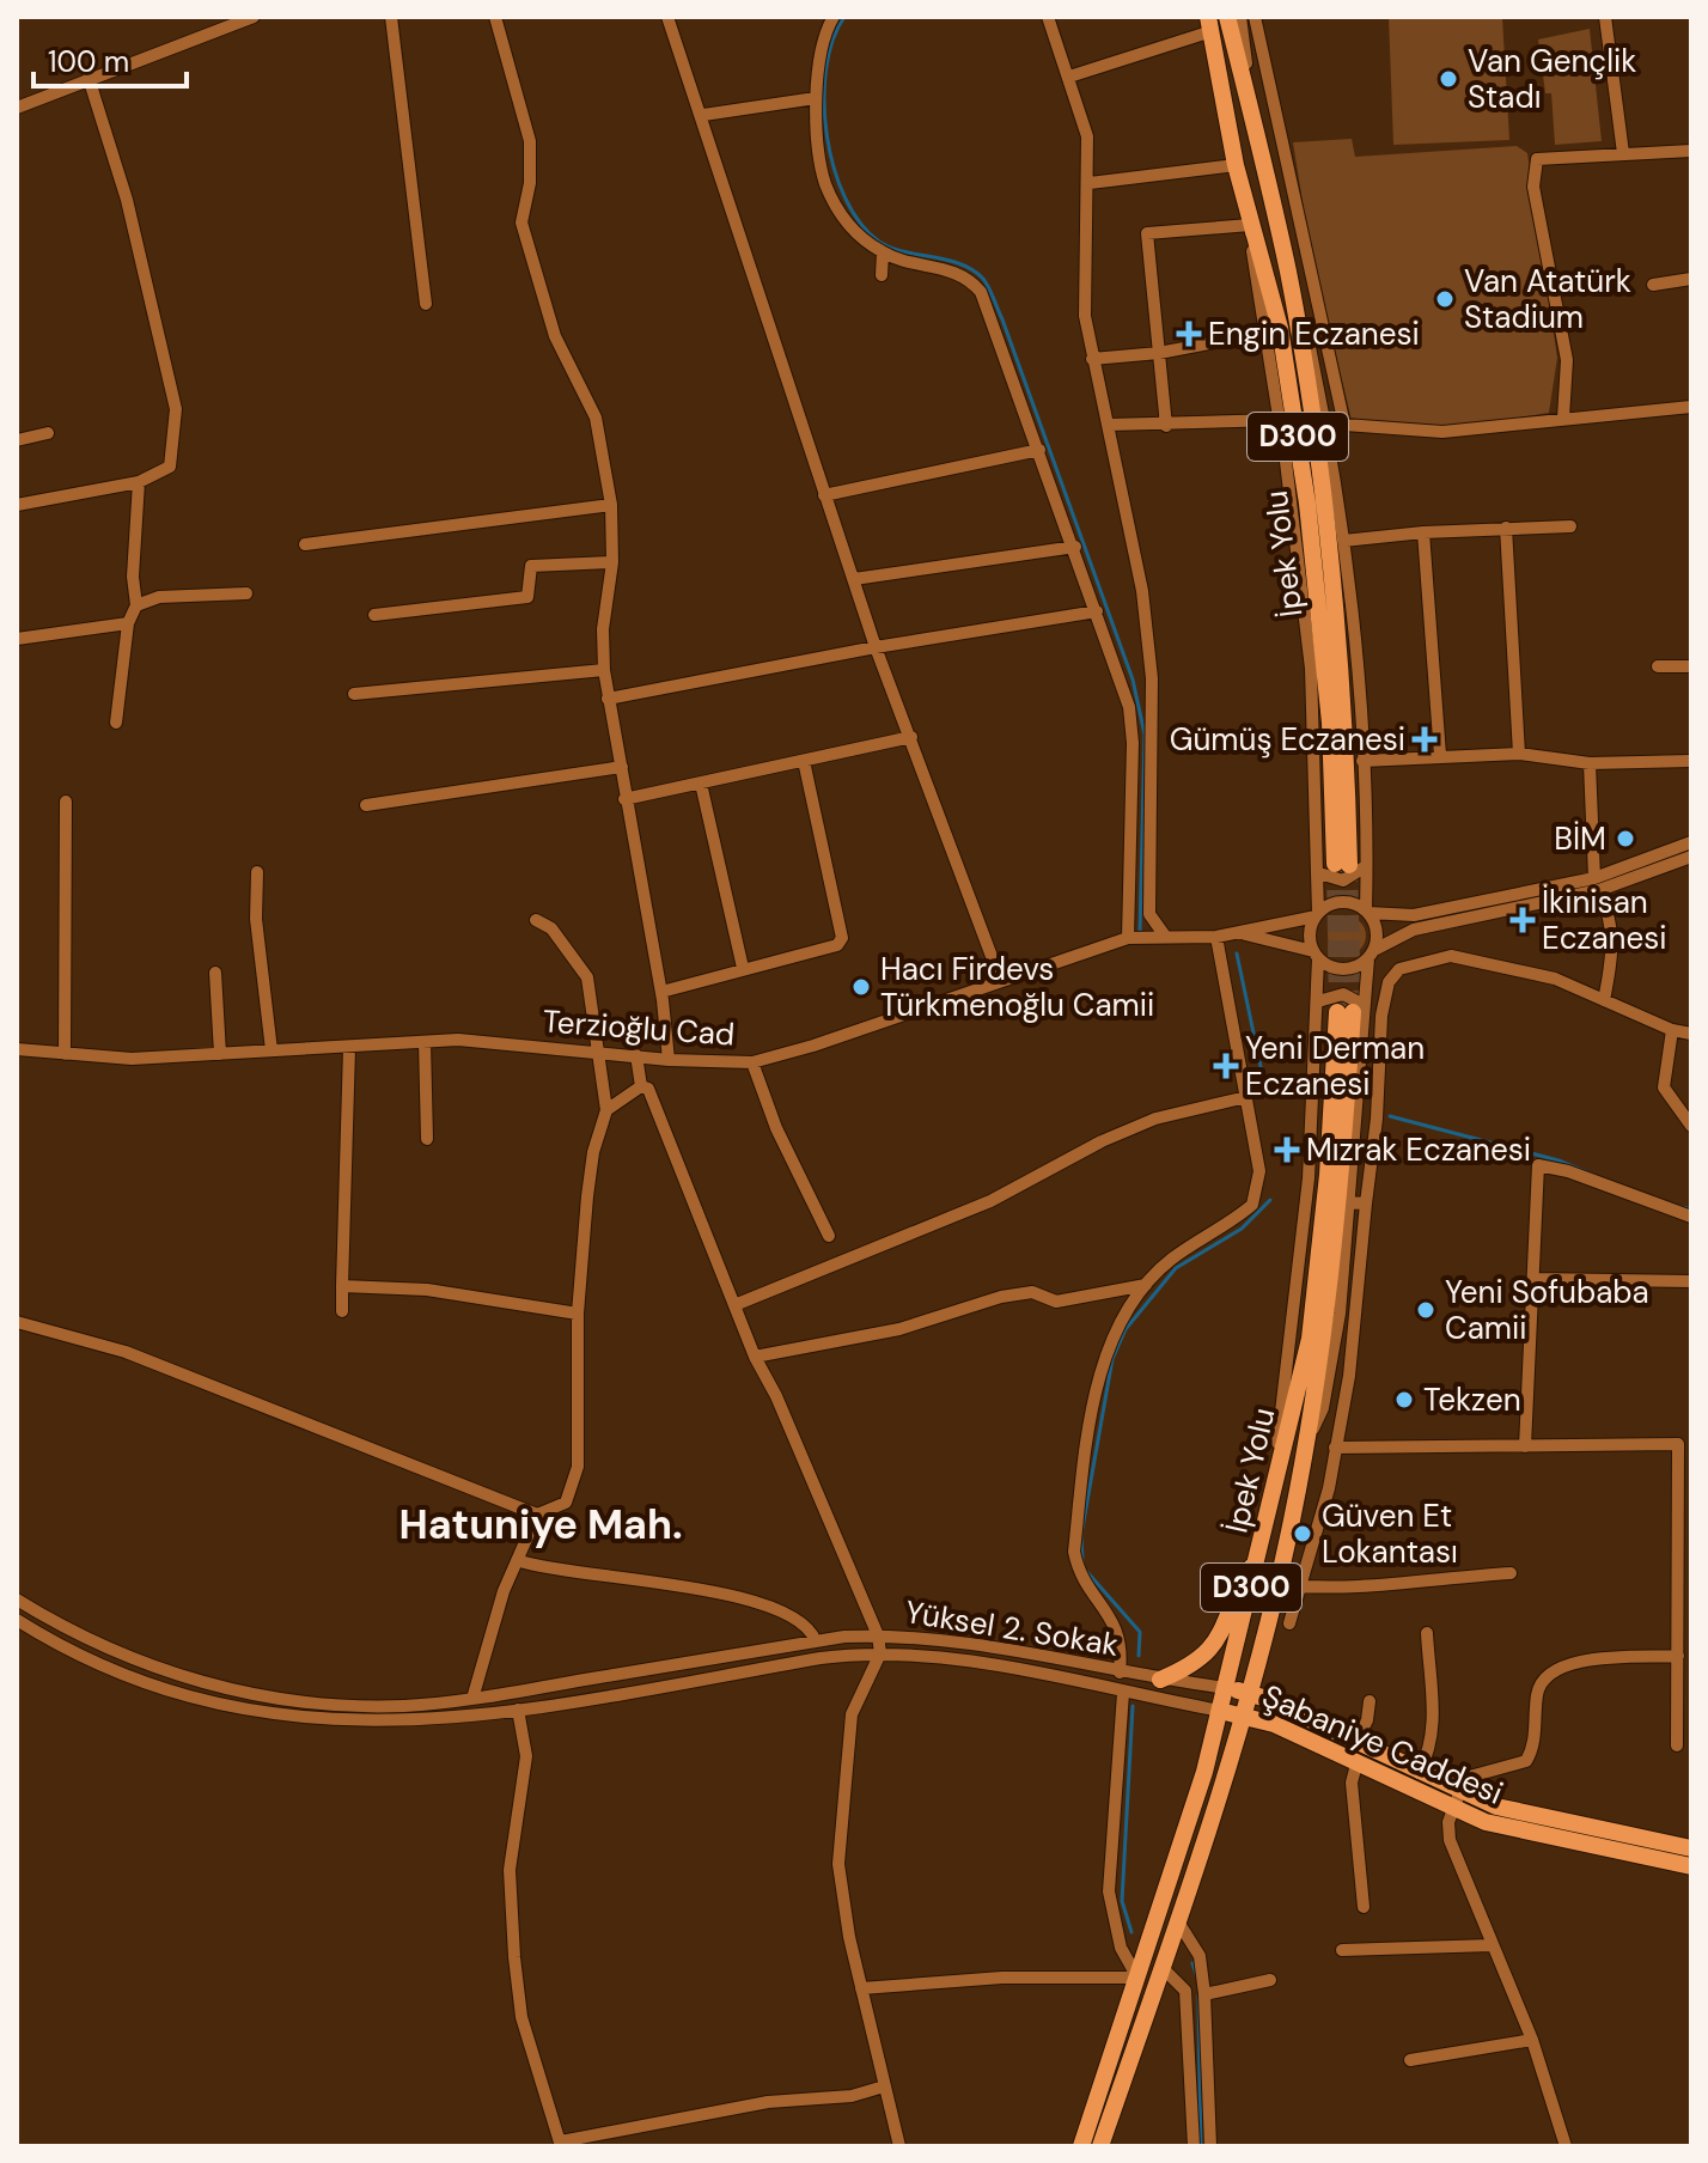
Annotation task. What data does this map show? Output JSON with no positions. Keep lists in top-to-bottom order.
{
  "streets": {
    "highway": ["D300", "İpek Yolu", "Şabaniye Caddesi"],
    "street": ["Terzioğlu Cad", "Yüksel 2. Sokak"]
  },
  "crossings": [
    ["İpek Yolu", "Yüksel 2. Sokak"],
    ["İpek Yolu", "Şabaniye Caddesi"],
    ["Yüksel 2. Sokak", "Şabaniye Caddesi"]
  ],
  "districts": ["Hatuniye Mah."],
  "places": {
    "other": [
      "Van Gençlik Stadı",
      "Van Atatürk Stadium",
      "BİM",
      "Hacı Firdevs Türkmenoğlu Camii",
      "Yeni Sofubaba Camii",
      "Tekzen",
      "Güven Et Lokantası"
    ],
    "health": [
      "Engin Eczanesi",
      "Gümüş Eczanesi",
      "İkinisan Eczanesi",
      "Yeni Derman Eczanesi",
      "Mızrak Eczanesi"
    ]
  },
  "scale_bar": "100 m"
}
